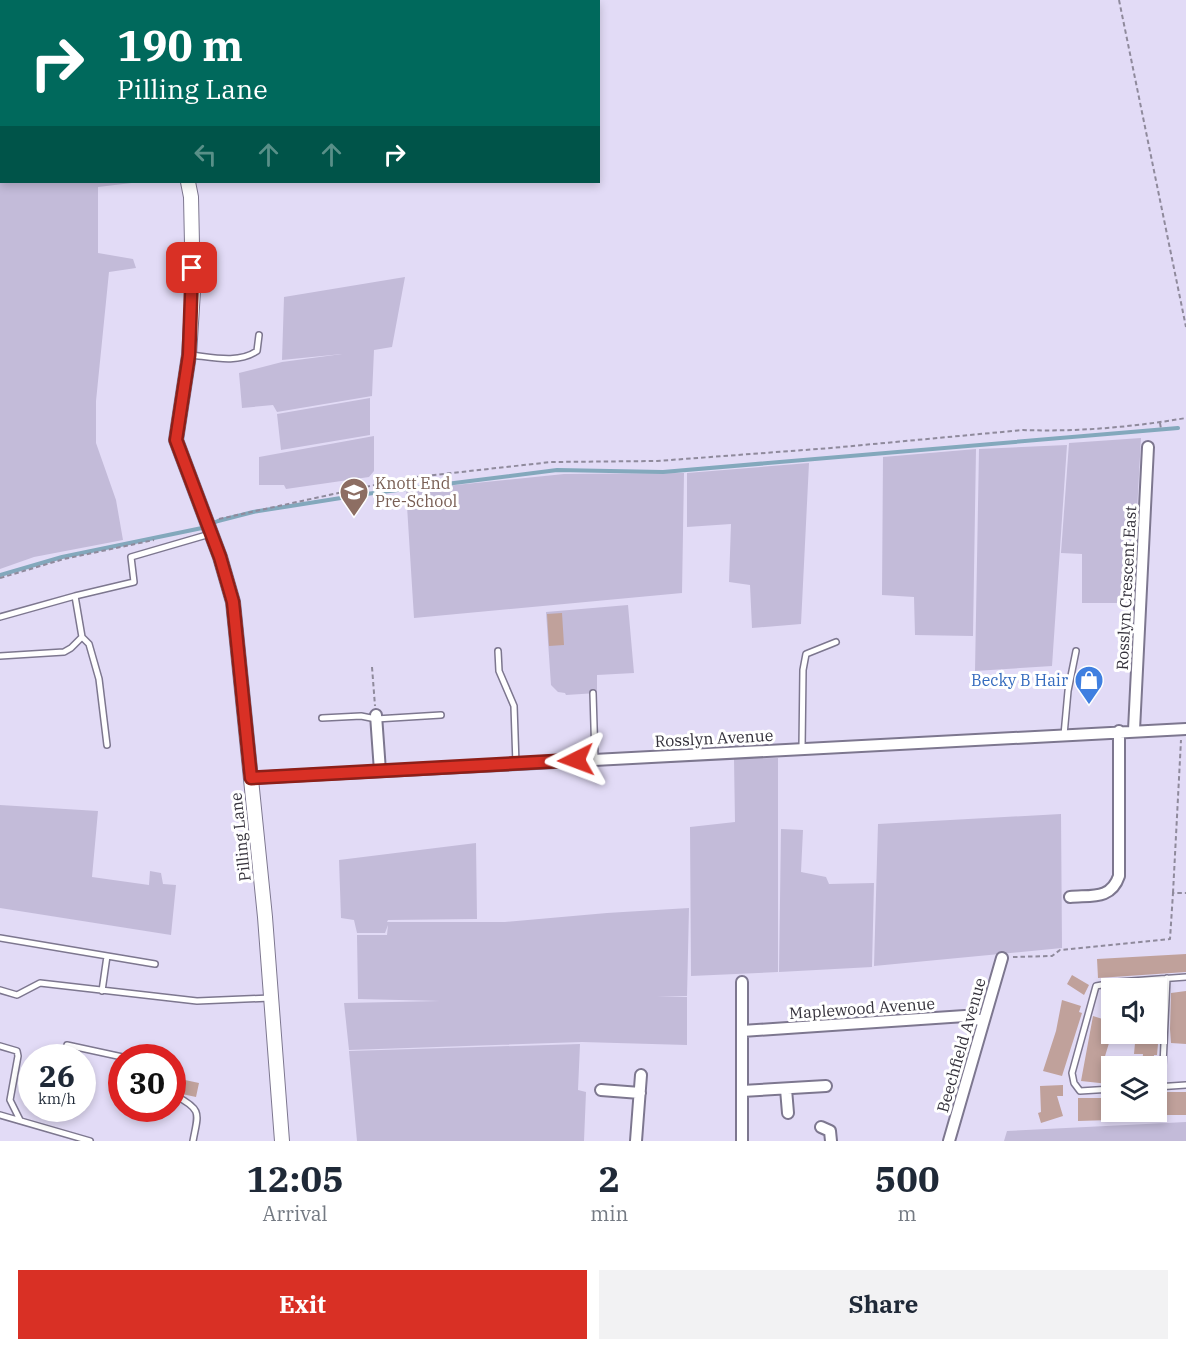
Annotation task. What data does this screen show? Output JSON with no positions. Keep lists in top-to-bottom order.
{
  "streets": {
    "street": [
      "Rosslyn Crescent East",
      "Rosslyn Avenue",
      "Pilling Lane",
      "Maplewood Avenue",
      "Beechfield Avenue"
    ]
  },
  "crossings": [
    ["Rosslyn Crescent East", "Rosslyn Avenue"],
    ["Rosslyn Avenue", "Pilling Lane"],
    ["Maplewood Avenue", "Beechfield Avenue"]
  ],
  "places": {
    "school or university": ["Knott End Pre-School"],
    "shop": ["Becky B Hair"]
  },
  "page": {
    "turn": ["190 m", "Pilling Lane"],
    "speed": "26 km/h",
    "limit": "30",
    "eta": [
      "12:05",
      "Arrival",
      "2",
      "min",
      "500",
      "m"
    ],
    "buttons": ["Exit", "Share"]
  }
}
